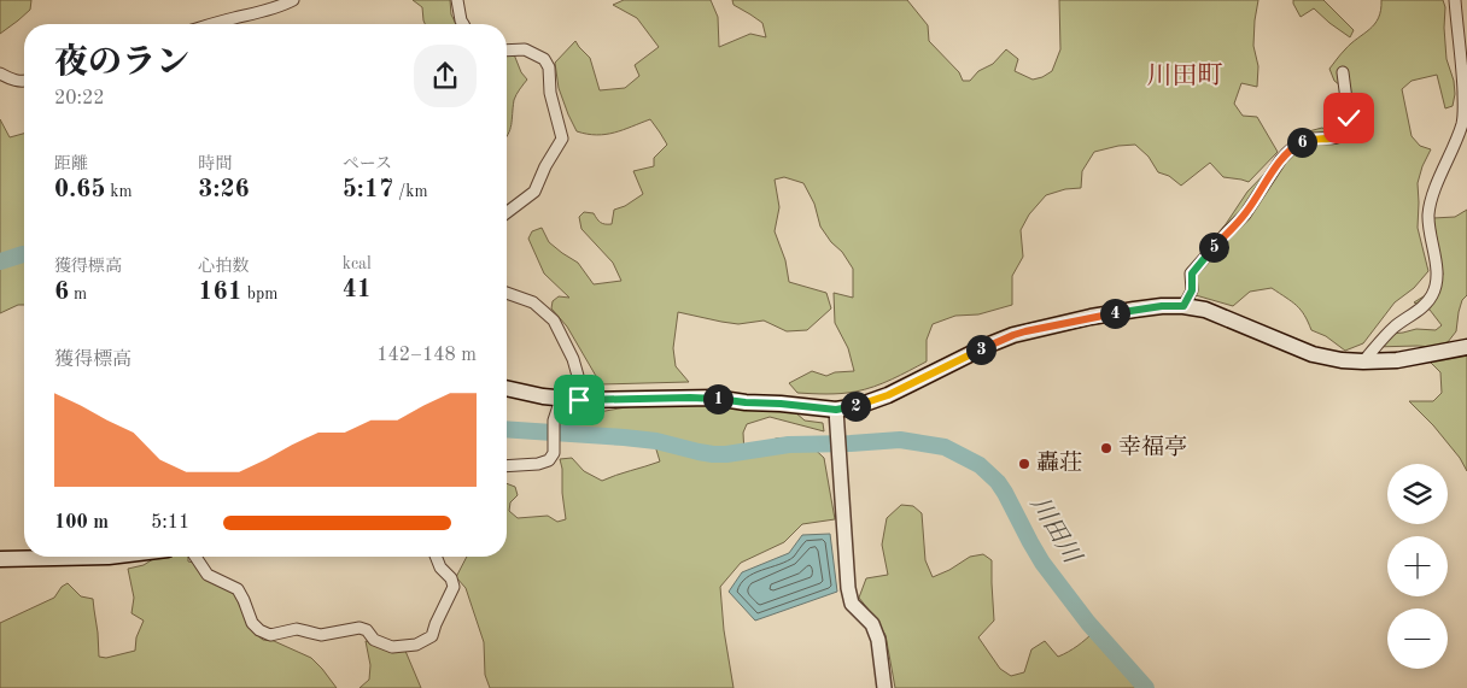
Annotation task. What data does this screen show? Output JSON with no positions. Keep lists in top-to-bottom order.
{
  "districts": ["川田町"],
  "water": ["川田川"],
  "places": ["幸福亭", "轟荘"],
  "page": {
    "heading": ["夜のラン", "20:22"],
    "stats": [
      ["距離", "0.65 km"],
      ["時間", "3:26"],
      ["ペース", "5:17 /km"],
      ["獲得標高", "6 m"],
      ["心拍数", "161 bpm"],
      ["kcal", "41"]
    ],
    "pins": [
      "6",
      "5",
      "4",
      "3",
      "1",
      "2"
    ],
    "chart": ["獲得標高", "142–148 m"],
    "map_buttons": ["+", "−"],
    "list": [
      {
        "name": "100 m",
        "note": "5:11"
      }
    ]
  }
}
